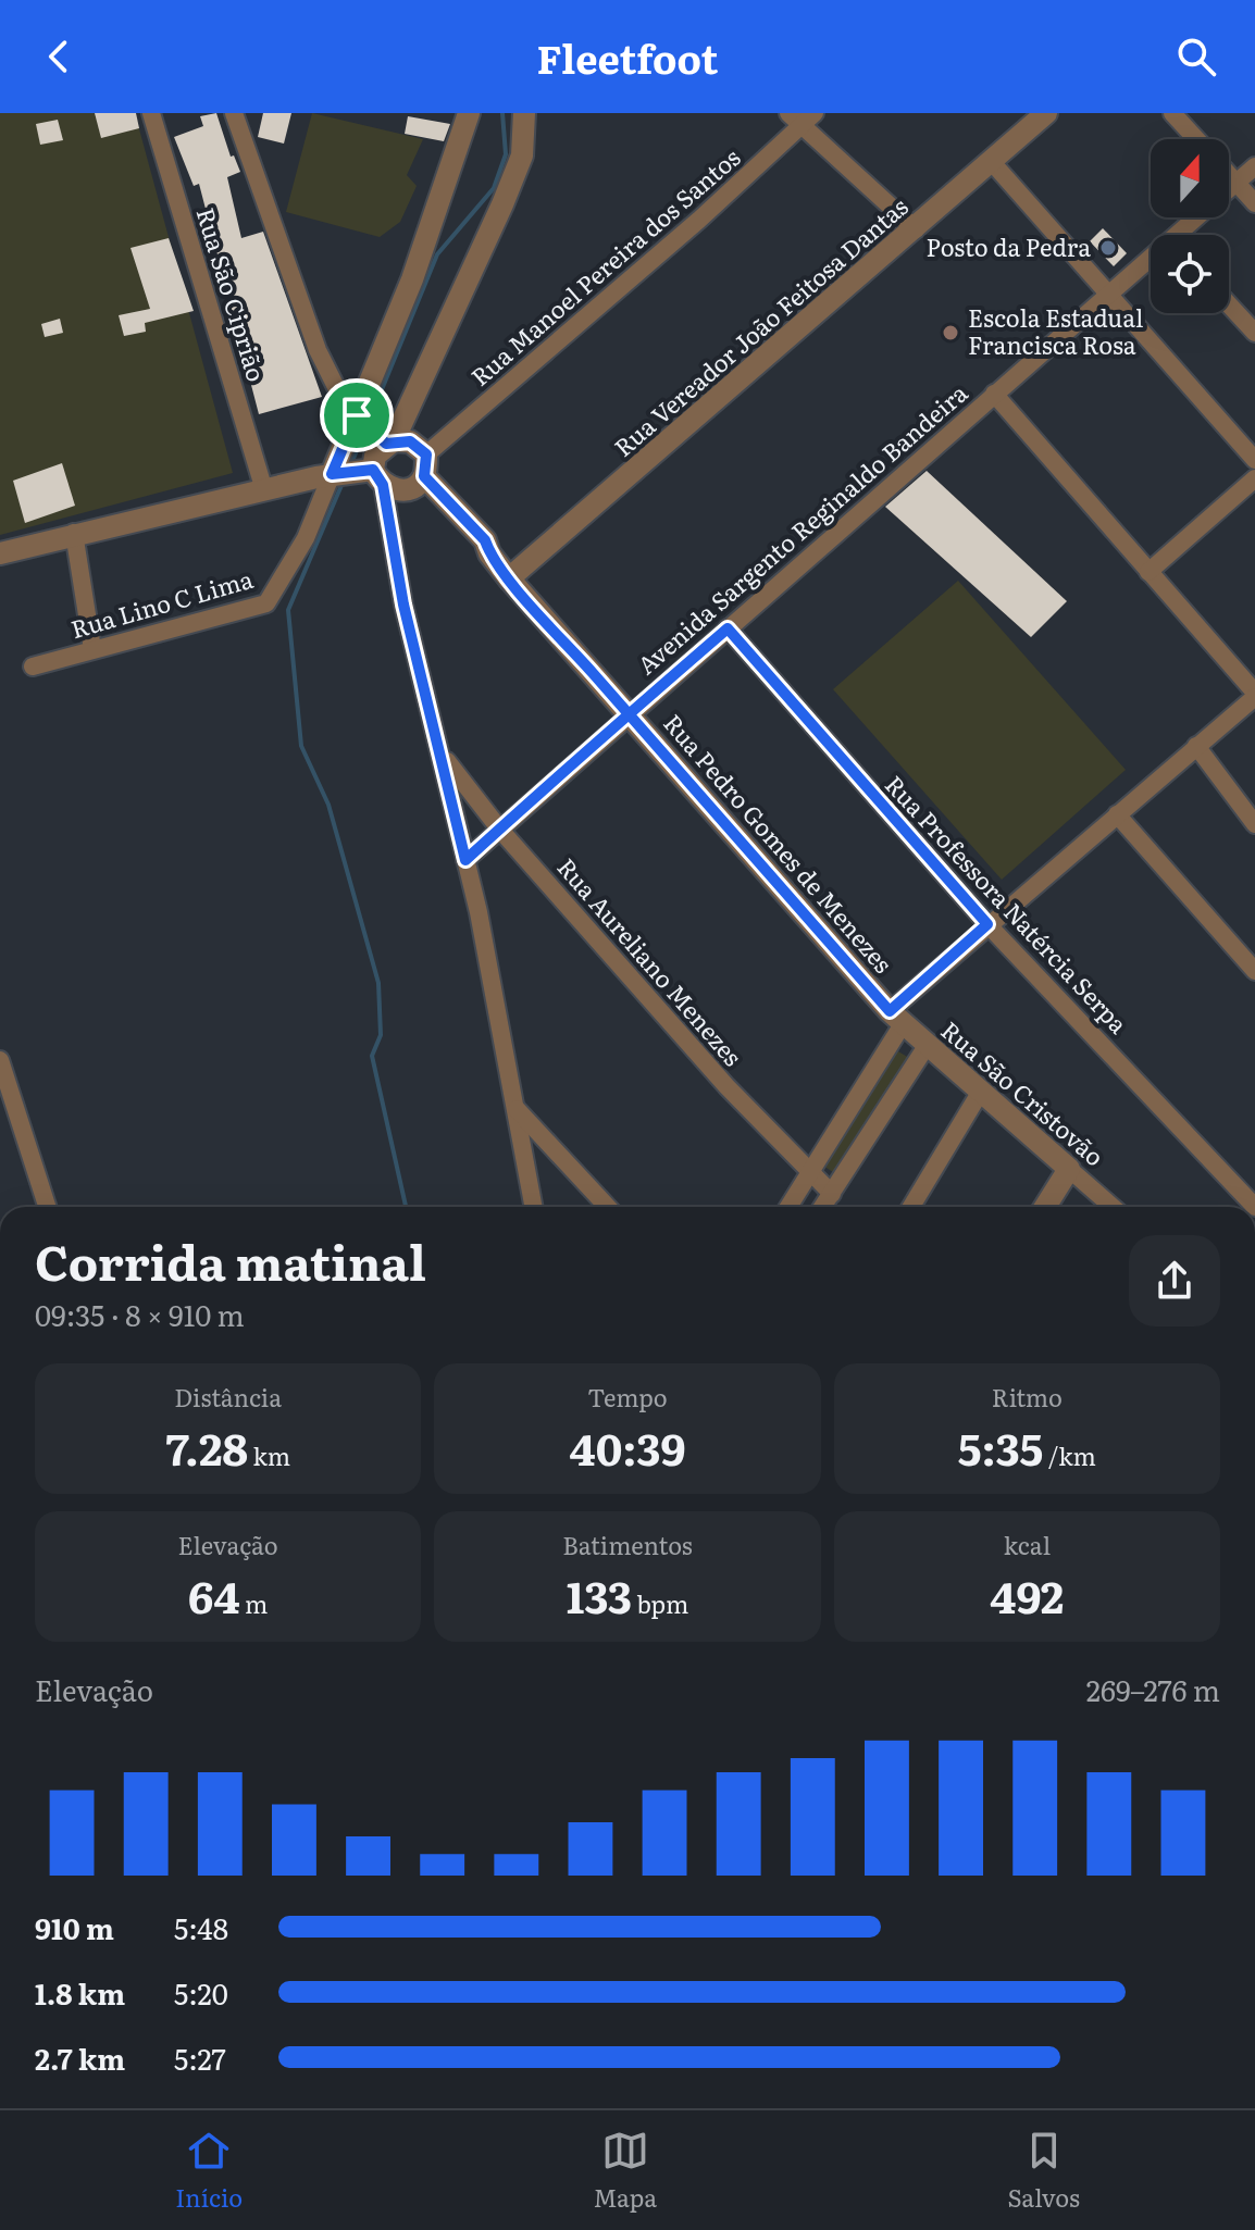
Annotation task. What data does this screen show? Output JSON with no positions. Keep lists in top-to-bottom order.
{
  "streets": {
    "street": [
      "Rua Manoel Pereira dos Santos",
      "Rua São Ciprião",
      "Rua Vereador João Feitosa Dantas",
      "Avenida Sargento Reginaldo Bandeira",
      "Rua Lino C Lima",
      "Rua Pedro Gomes de Menezes",
      "Rua Professora Natércia Serpa",
      "Rua Aureliano Menezes",
      "Rua São Cristovão"
    ]
  },
  "crossings": [
    ["Rua Manoel Pereira dos Santos", "Rua Pedro Gomes de Menezes"],
    ["Rua Vereador João Feitosa Dantas", "Rua Pedro Gomes de Menezes"],
    ["Avenida Sargento Reginaldo Bandeira", "Rua Pedro Gomes de Menezes"],
    ["Avenida Sargento Reginaldo Bandeira", "Rua Professora Natércia Serpa"],
    ["Avenida Sargento Reginaldo Bandeira", "Rua Aureliano Menezes"],
    ["Rua Pedro Gomes de Menezes", "Rua São Cristovão"]
  ],
  "places": ["Posto da Pedra", "Escola Estadual Francisca Rosa"],
  "north": "top",
  "page": {
    "header": "Fleetfoot",
    "heading": ["Corrida matinal", "09:35 · 8 × 910 m"],
    "stats": [
      ["Distância", "7.28 km"],
      ["Tempo", "40:39"],
      ["Ritmo", "5:35 /km"],
      ["Elevação", "64 m"],
      ["Batimentos", "133 bpm"],
      ["kcal", "492"]
    ],
    "chart": ["Elevação", "269–276 m"],
    "list": [
      {
        "name": "910 m",
        "note": "5:48"
      },
      {
        "name": "1.8 km",
        "note": "5:20"
      },
      {
        "name": "2.7 km",
        "note": "5:27"
      }
    ],
    "tabs": ["Início", "Mapa", "Salvos"]
  }
}
